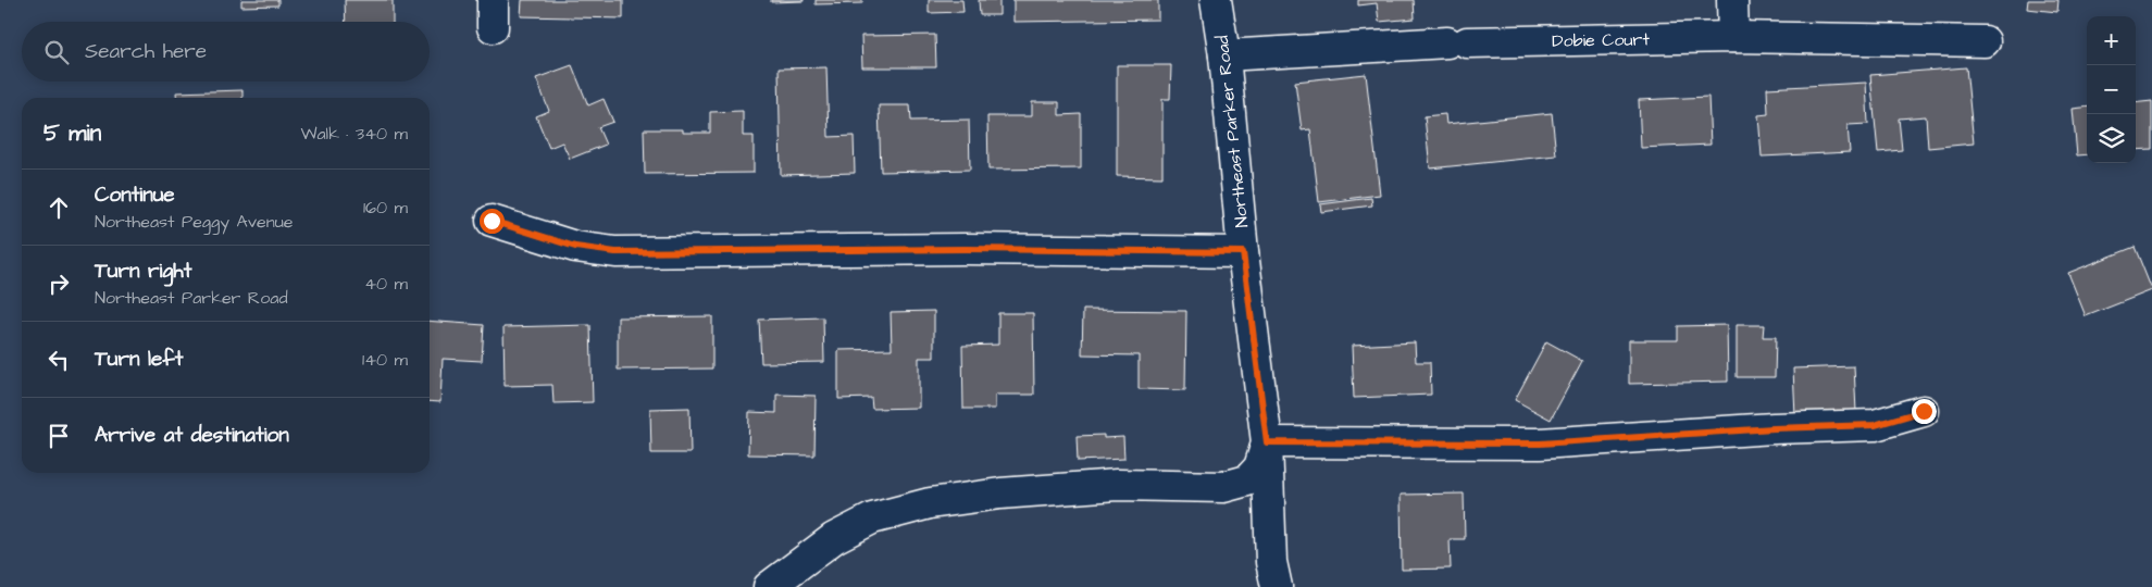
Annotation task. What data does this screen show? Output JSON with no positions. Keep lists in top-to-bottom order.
{
  "streets": {
    "street": ["Dobie Court", "Northeast Parker Road"]
  },
  "crossings": [
    ["Dobie Court", "Northeast Parker Road"]
  ],
  "page": {
    "map_buttons": ["+", "−"],
    "search": "Search here",
    "heading": ["5 min", "Walk · 340 m"],
    "list": [
      ["Continue", "Northeast Peggy Avenue", "160 m"],
      ["Turn right", "Northeast Parker Road", "40 m"],
      ["Turn left", "140 m"],
      "Arrive at destination"
    ]
  }
}
